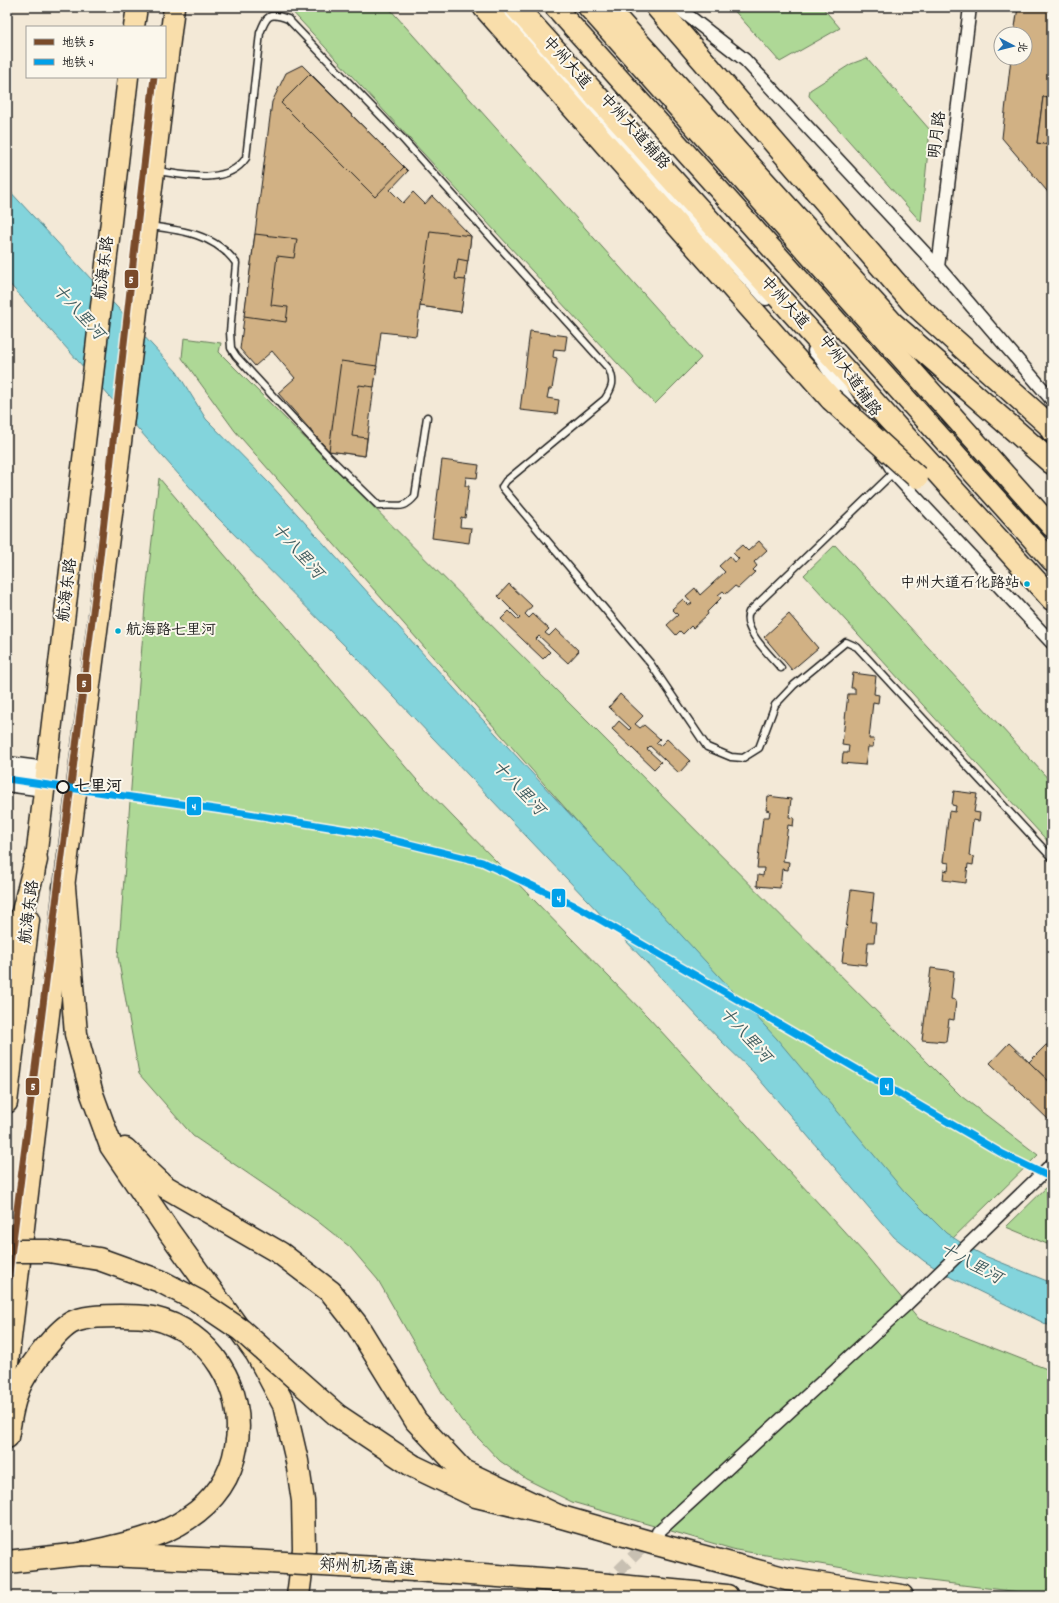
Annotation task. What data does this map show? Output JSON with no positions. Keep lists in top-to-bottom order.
{
  "streets": {
    "highway": ["中州大道", "郑州机场高速"],
    "main road": ["航海东路"],
    "street": ["中州大道辅路", "明月路"]
  },
  "water": ["十八里河"],
  "places": ["中州大道石化路站", "航海路七里河", "七里河"],
  "lines": ["metro line 5", "metro line 4"],
  "legend": ["地铁 5", "地铁 4"],
  "north": "right"
}
